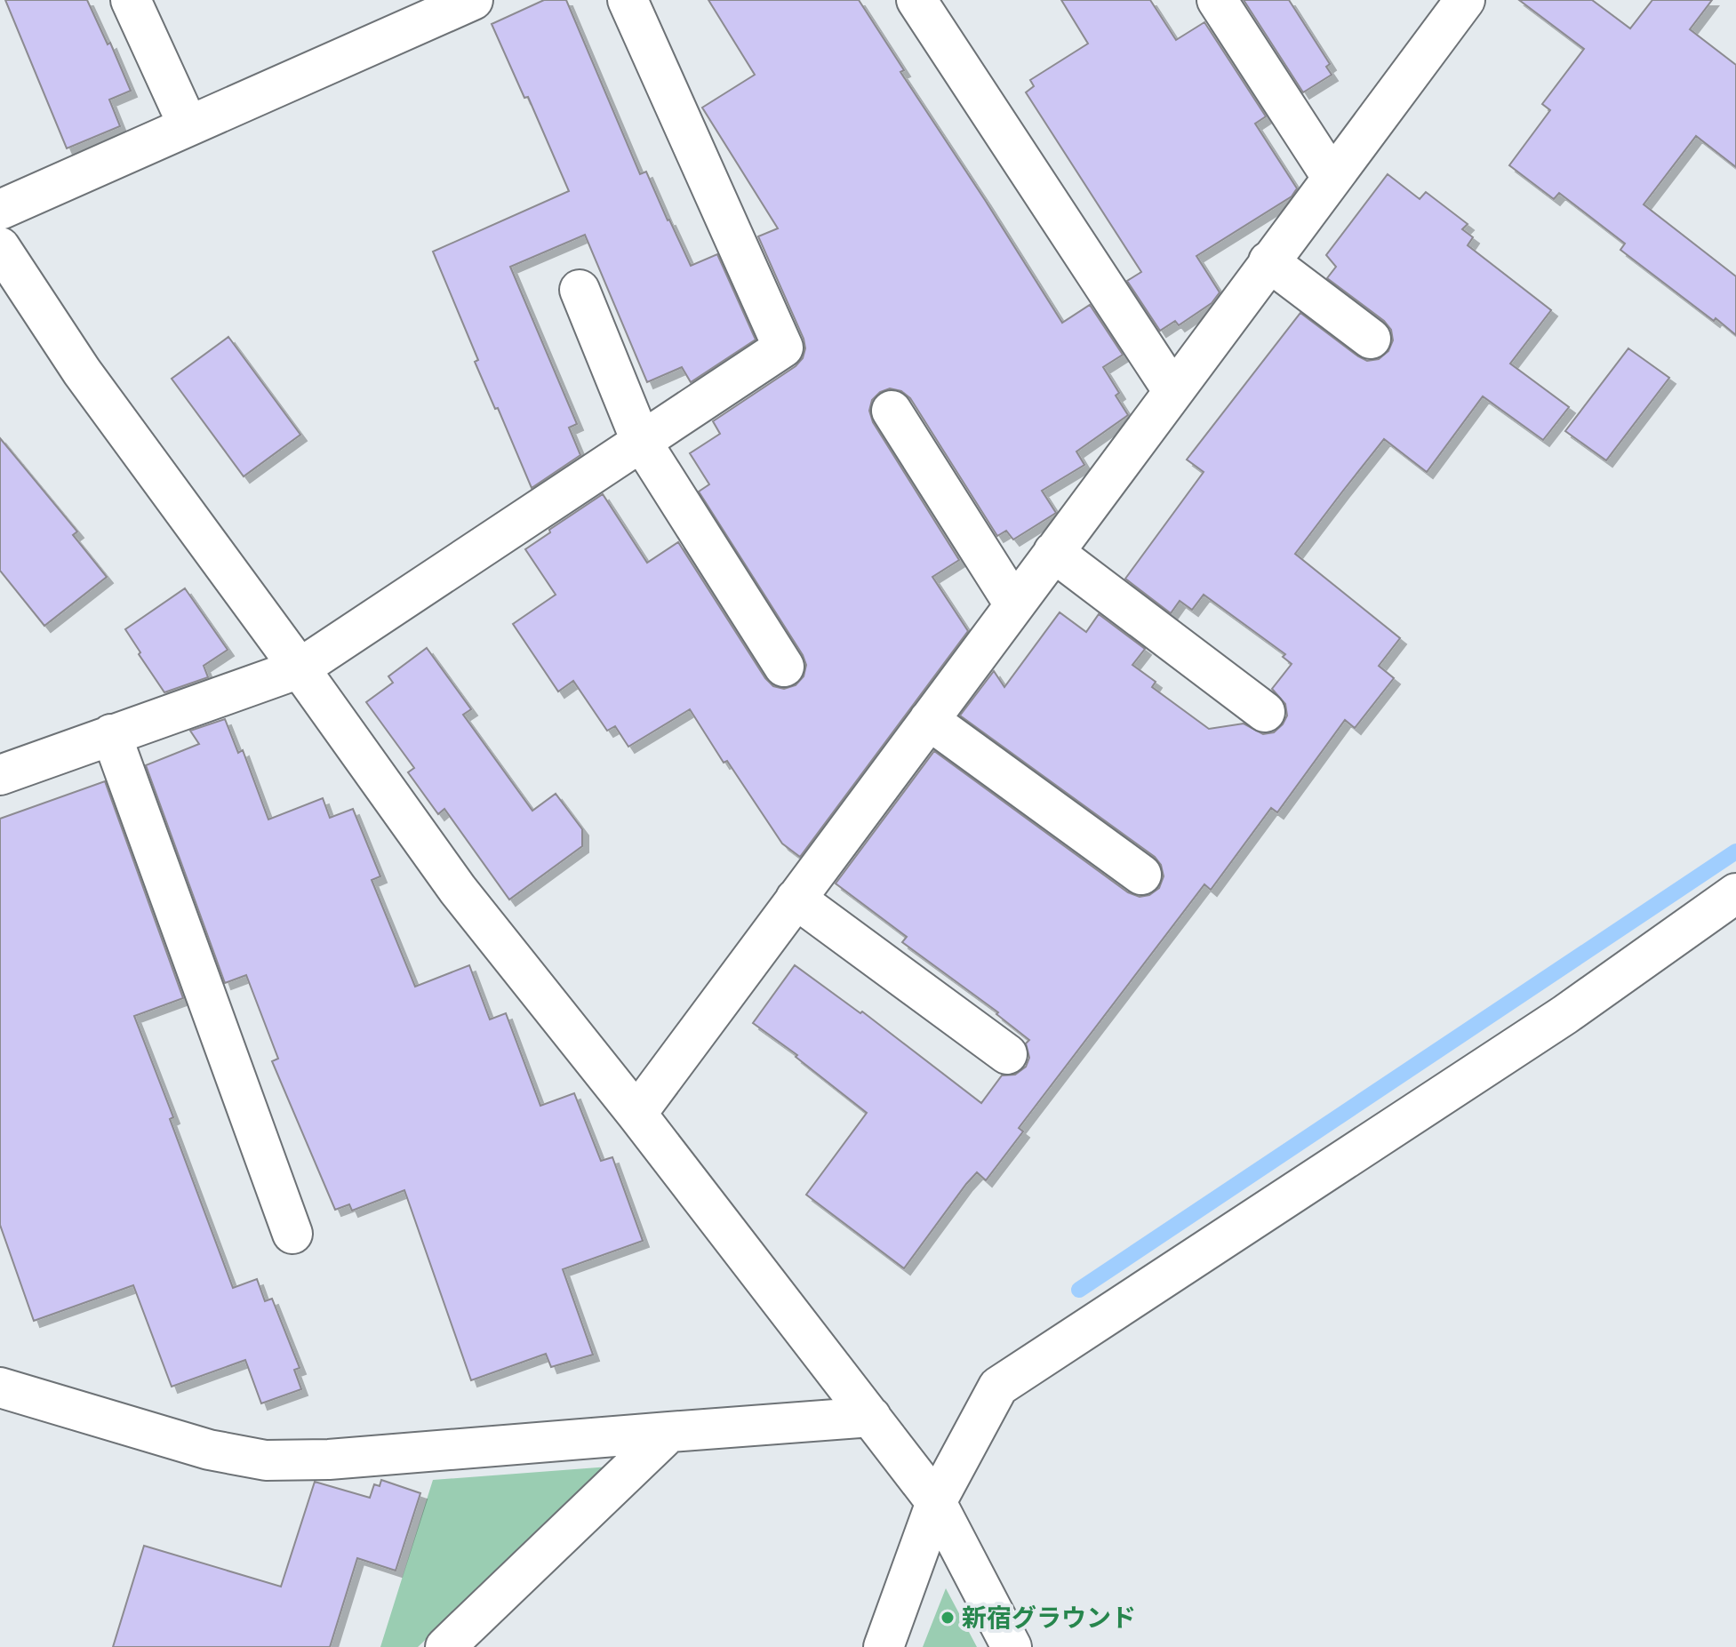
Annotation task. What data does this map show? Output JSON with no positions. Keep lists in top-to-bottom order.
{
  "places": ["新宿グラウンド"]
}
